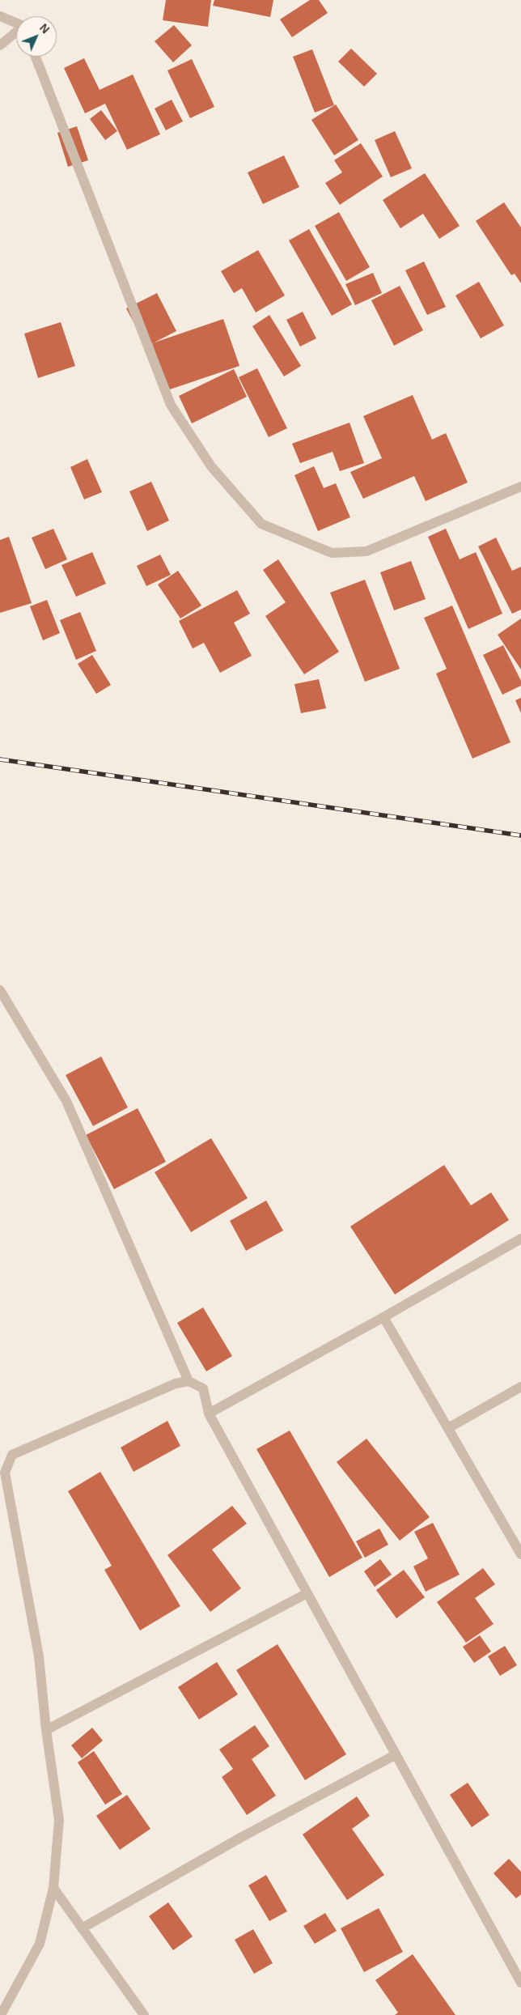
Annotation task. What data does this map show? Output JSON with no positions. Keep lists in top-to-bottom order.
{
  "north": "top right"
}
